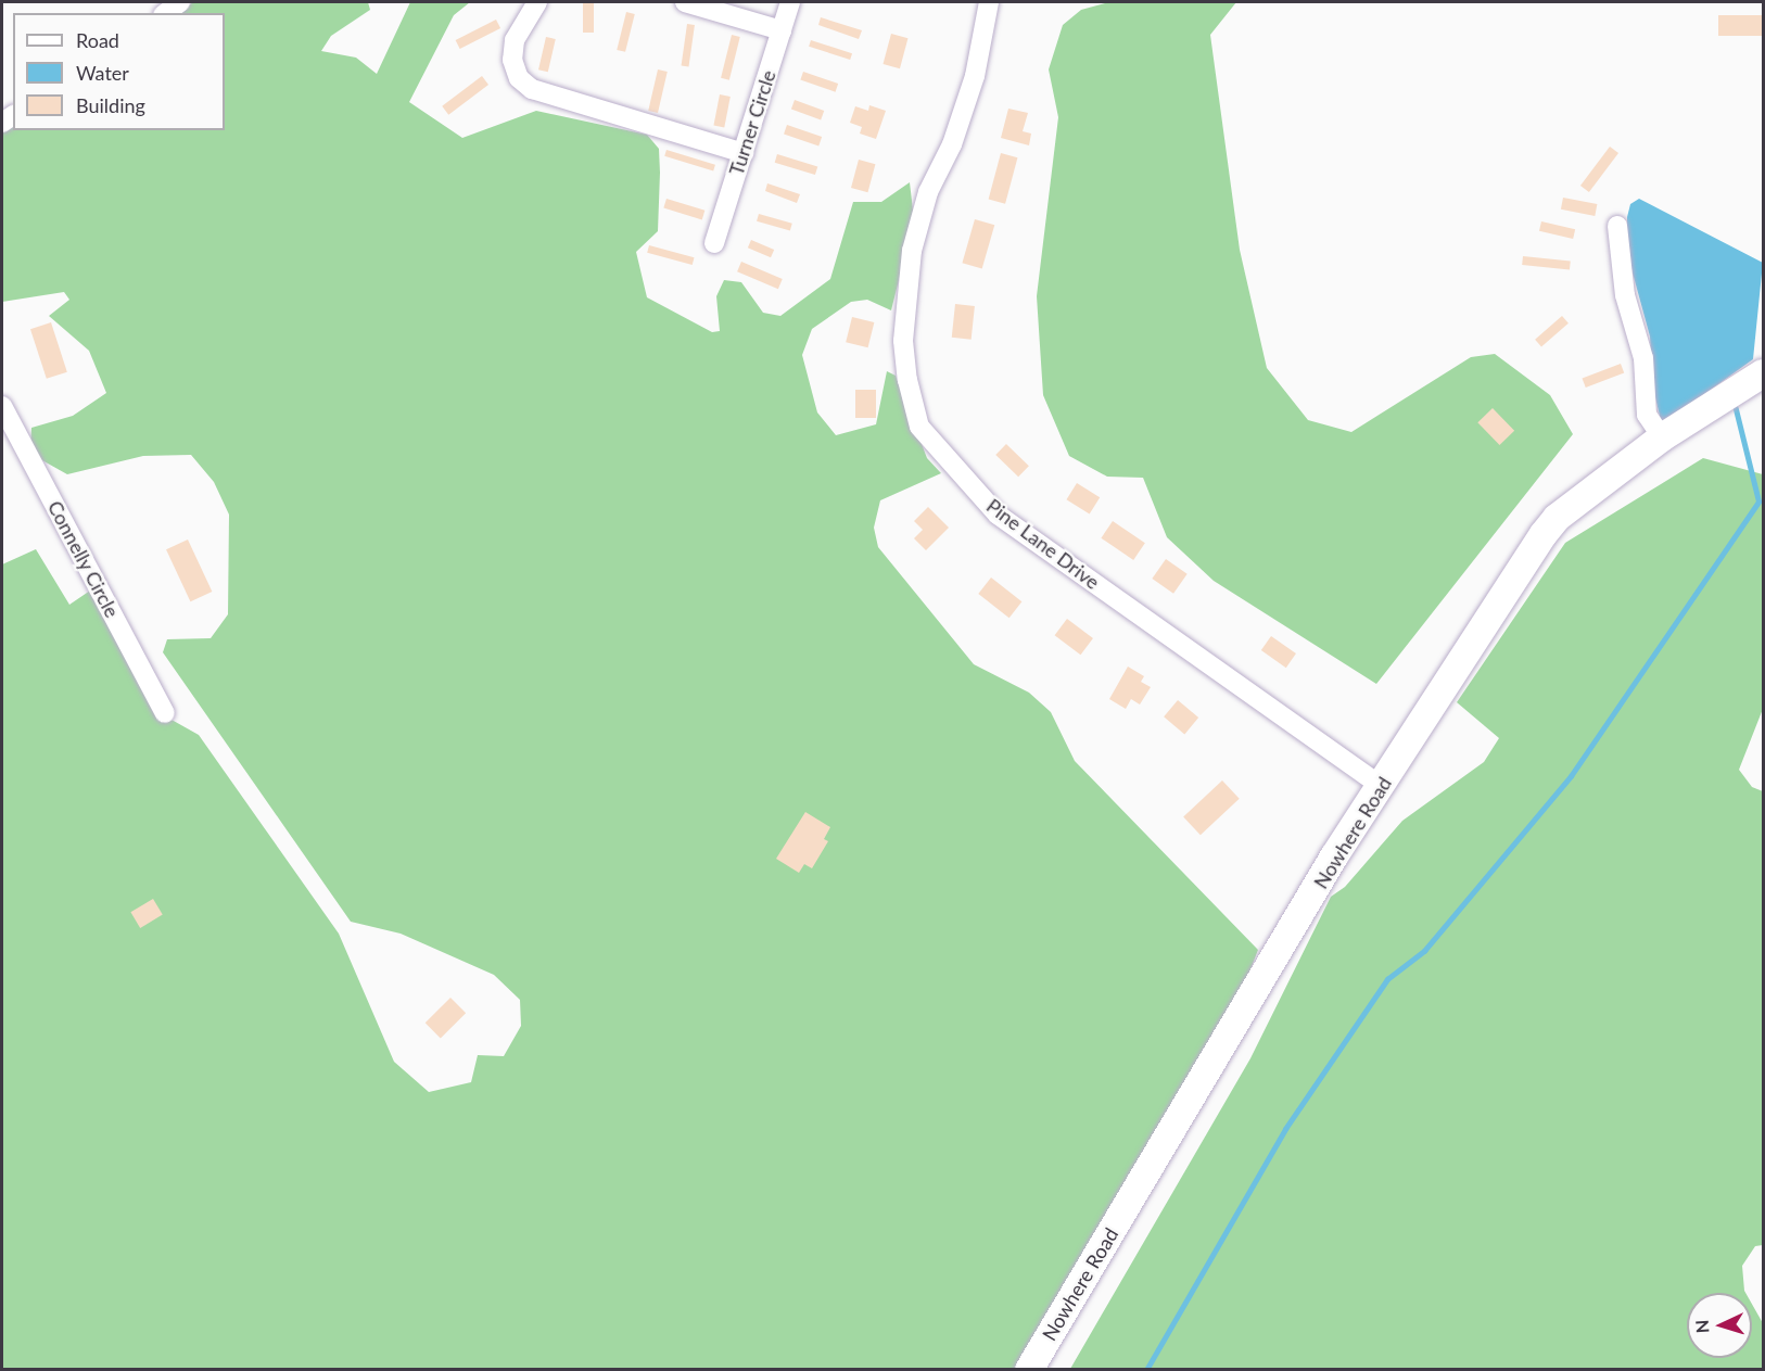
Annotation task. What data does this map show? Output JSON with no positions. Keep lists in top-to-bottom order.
{
  "streets": {
    "street": [
      "Turner Circle",
      "Pine Lane Drive",
      "Connelly Circle",
      "Nowhere Road"
    ]
  },
  "crossings": [
    ["Pine Lane Drive", "Nowhere Road"]
  ],
  "legend": ["Road", "Water", "Building"],
  "north": "left"
}
